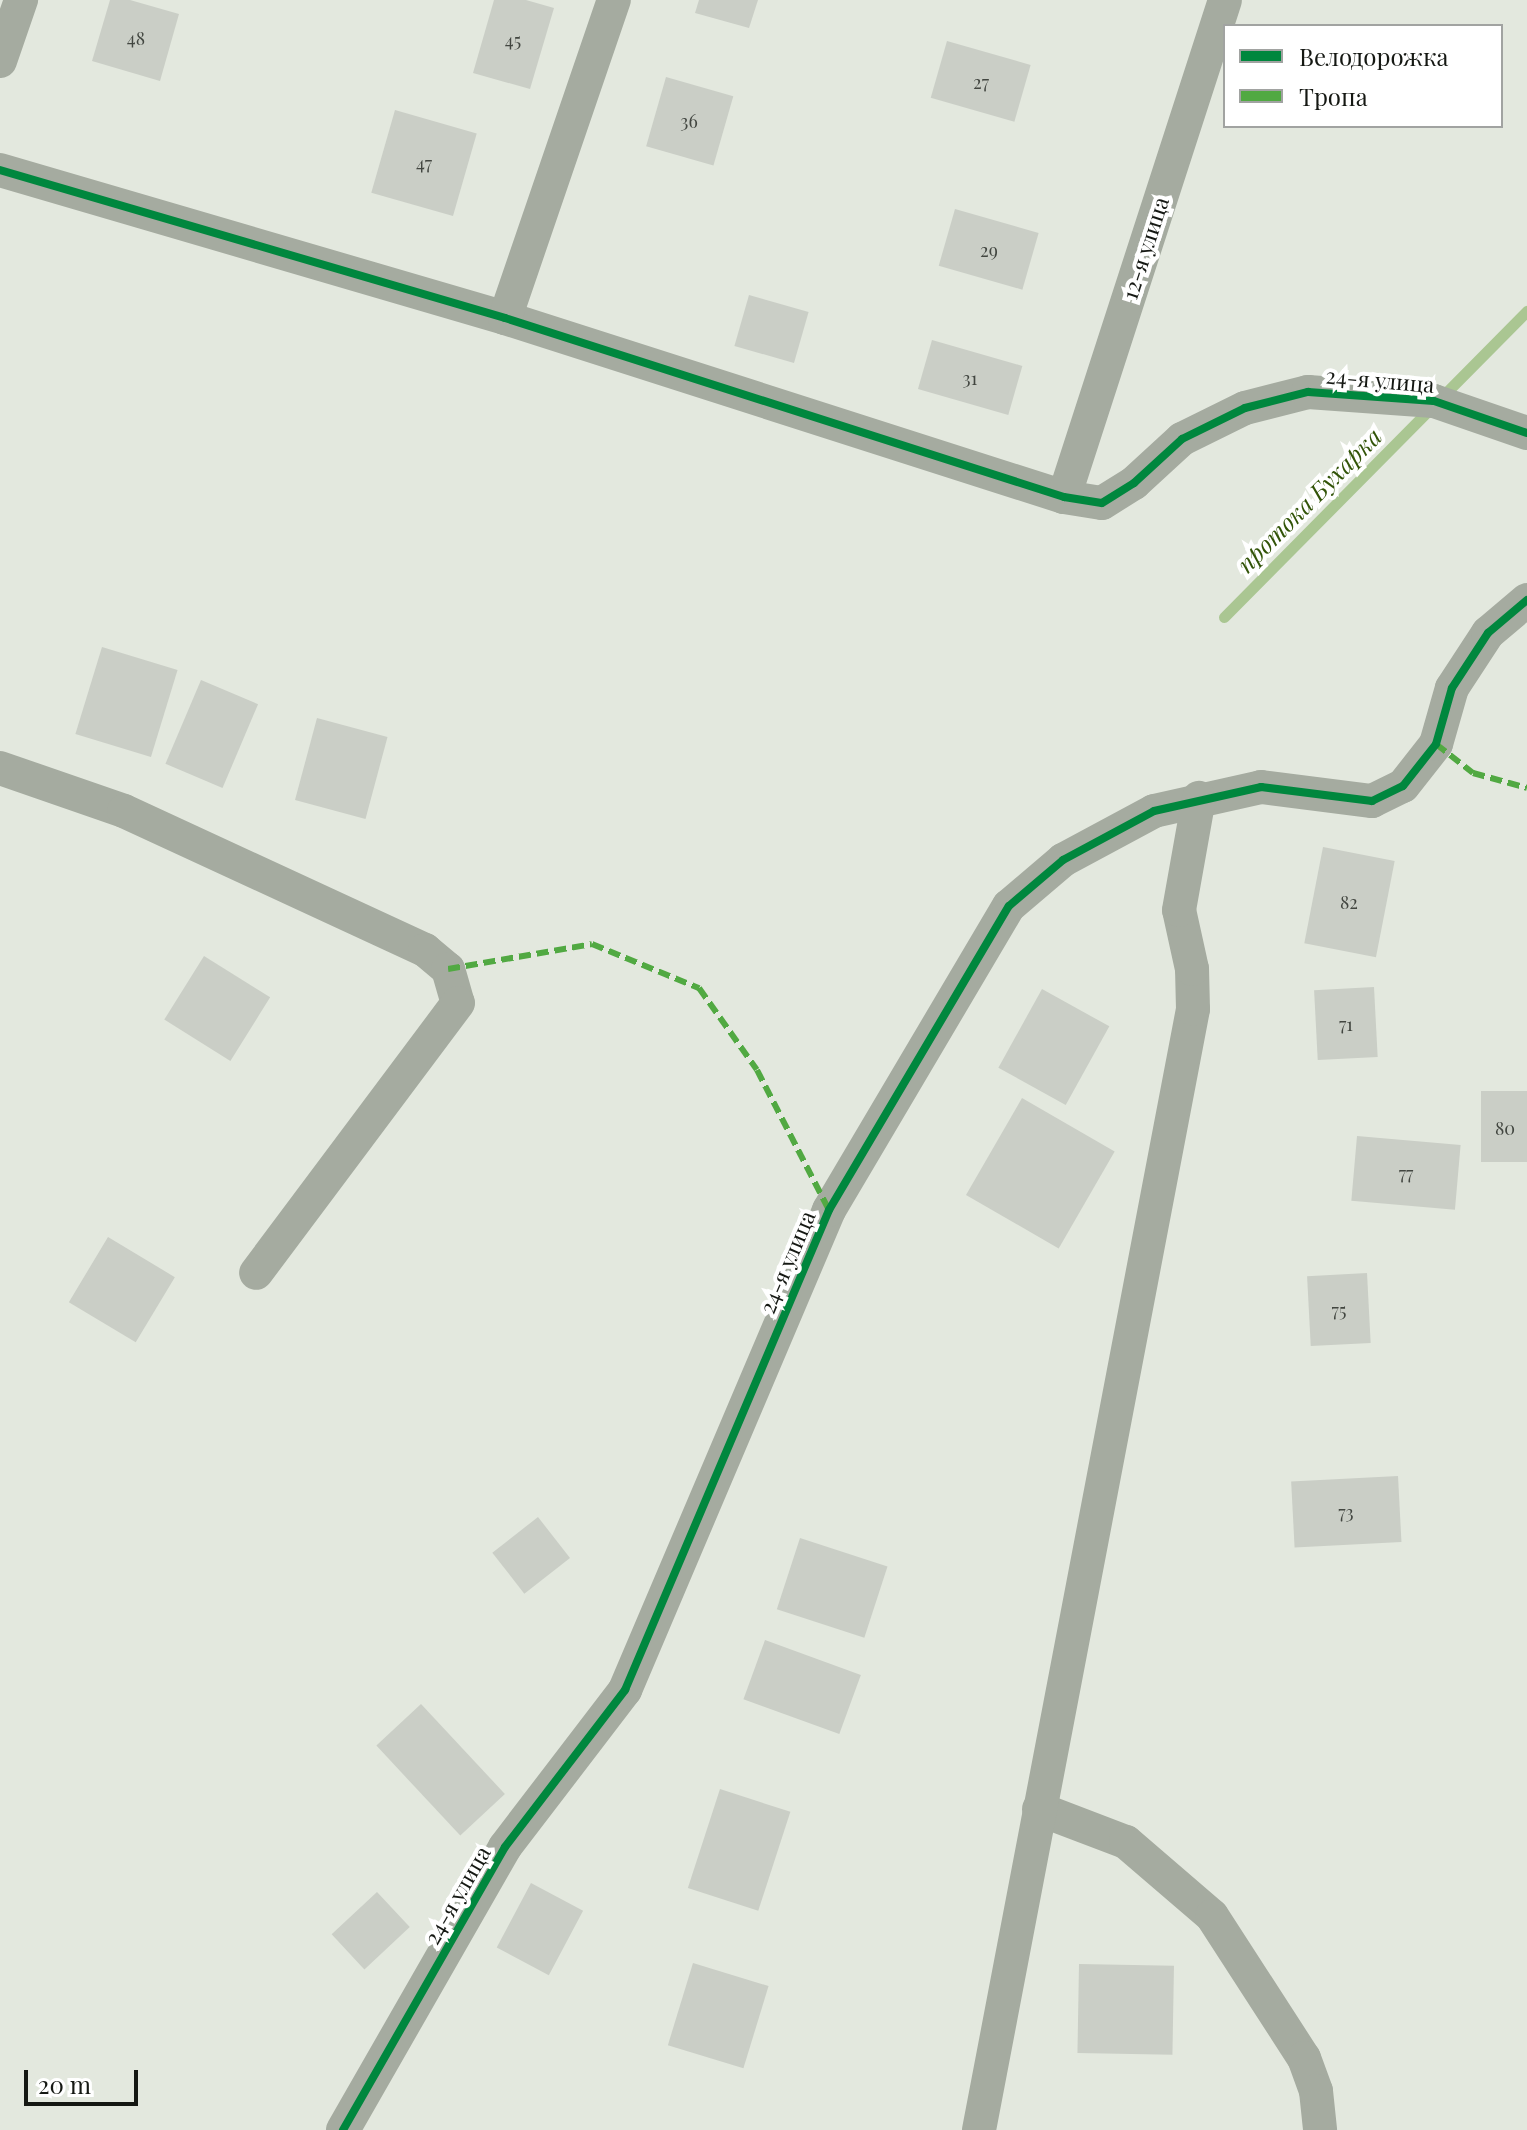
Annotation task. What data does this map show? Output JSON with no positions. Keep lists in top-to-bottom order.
{
  "streets": {
    "street": ["12-я улица", "24-я улица"]
  },
  "crossings": [
    ["12-я улица", "24-я улица"]
  ],
  "water": ["протока Бухарка"],
  "house_numbers": [
    "48",
    "45",
    "27",
    "36",
    "47",
    "29",
    "31",
    "82",
    "71",
    "80",
    "77",
    "75",
    "73"
  ],
  "legend": ["Велодорожка", "Тропа"],
  "scale_bar": "20 m"
}
